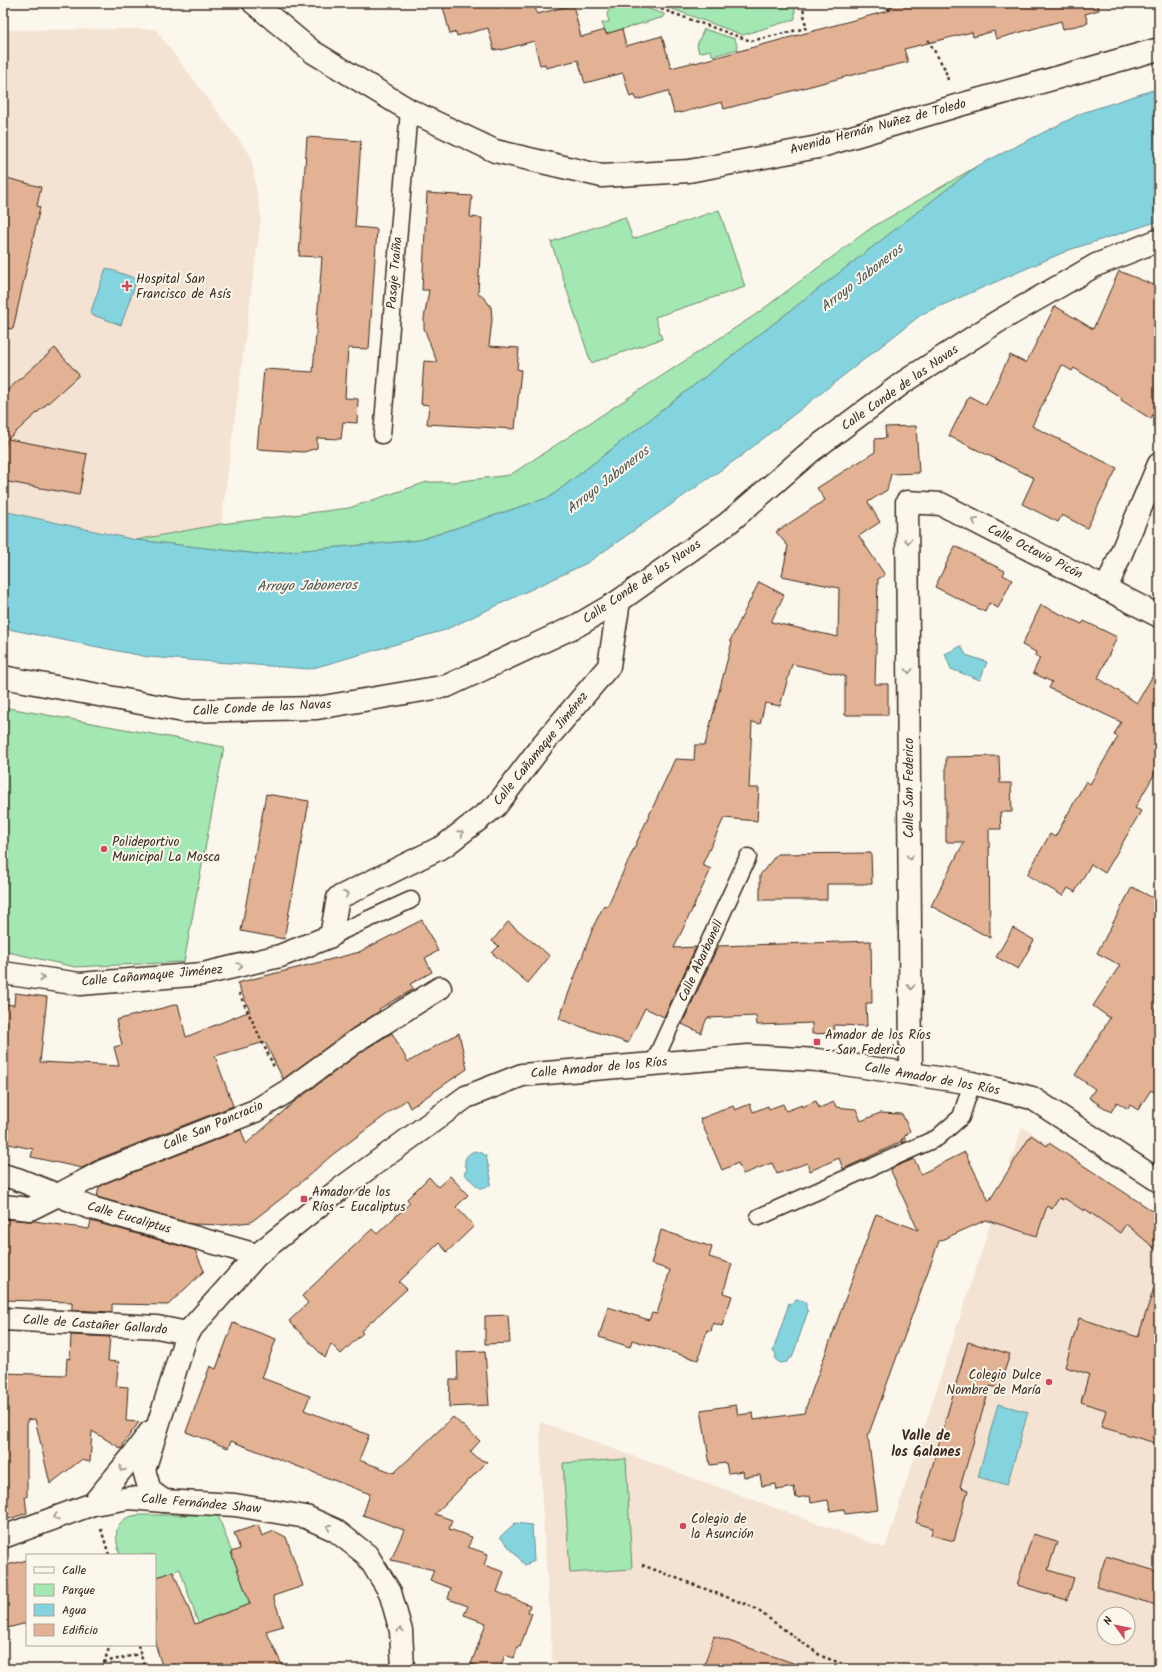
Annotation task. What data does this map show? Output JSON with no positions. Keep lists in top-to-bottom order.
{
  "streets": {
    "street": [
      "Avenida Hernán Nuñez de Toledo",
      "Calle Conde de las Navas",
      "Calle Octavio Picón",
      "Calle Cañamaque Jiménez",
      "Calle San Federico",
      "Calle Amador de los Ríos",
      "Calle San Pancracio",
      "Calle Eucaliptus",
      "Calle de Castañer Gallardo",
      "Calle Fernández Shaw"
    ],
    "lane": ["Pasaje Traíña", "Calle Abarbanell"]
  },
  "crossings": [
    ["Avenida Hernán Nuñez de Toledo", "Pasaje Traíña"],
    ["Calle Conde de las Navas", "Calle Cañamaque Jiménez"],
    ["Calle Octavio Picón", "Calle San Federico"],
    ["Calle San Federico", "Calle Amador de los Ríos"],
    ["Calle Abarbanell", "Calle Amador de los Ríos"],
    ["Calle Amador de los Ríos", "Calle Eucaliptus"],
    ["Calle Amador de los Ríos", "Calle de Castañer Gallardo"],
    ["Calle Amador de los Ríos", "Calle Fernández Shaw"],
    ["Calle San Pancracio", "Calle Eucaliptus"]
  ],
  "one_way": [
    "Calle Octavio Picón",
    "Calle Cañamaque Jiménez",
    "Calle San Federico",
    "Calle Fernández Shaw"
  ],
  "districts": ["Valle de los Galanes"],
  "water": ["Arroyo Jaboneros"],
  "places": {
    "health": ["Hospital San Francisco de Asís"],
    "other": ["Polideportivo Municipal La Mosca", "Colegio Dulce Nombre de María", "Colegio de la Asunción"],
    "transit": ["Amador de los Ríos - San Federico", "Amador de los Ríos - Eucaliptus"]
  },
  "legend": [
    "Calle",
    "Parque",
    "Agua",
    "Edificio"
  ],
  "north": "top left"
}
